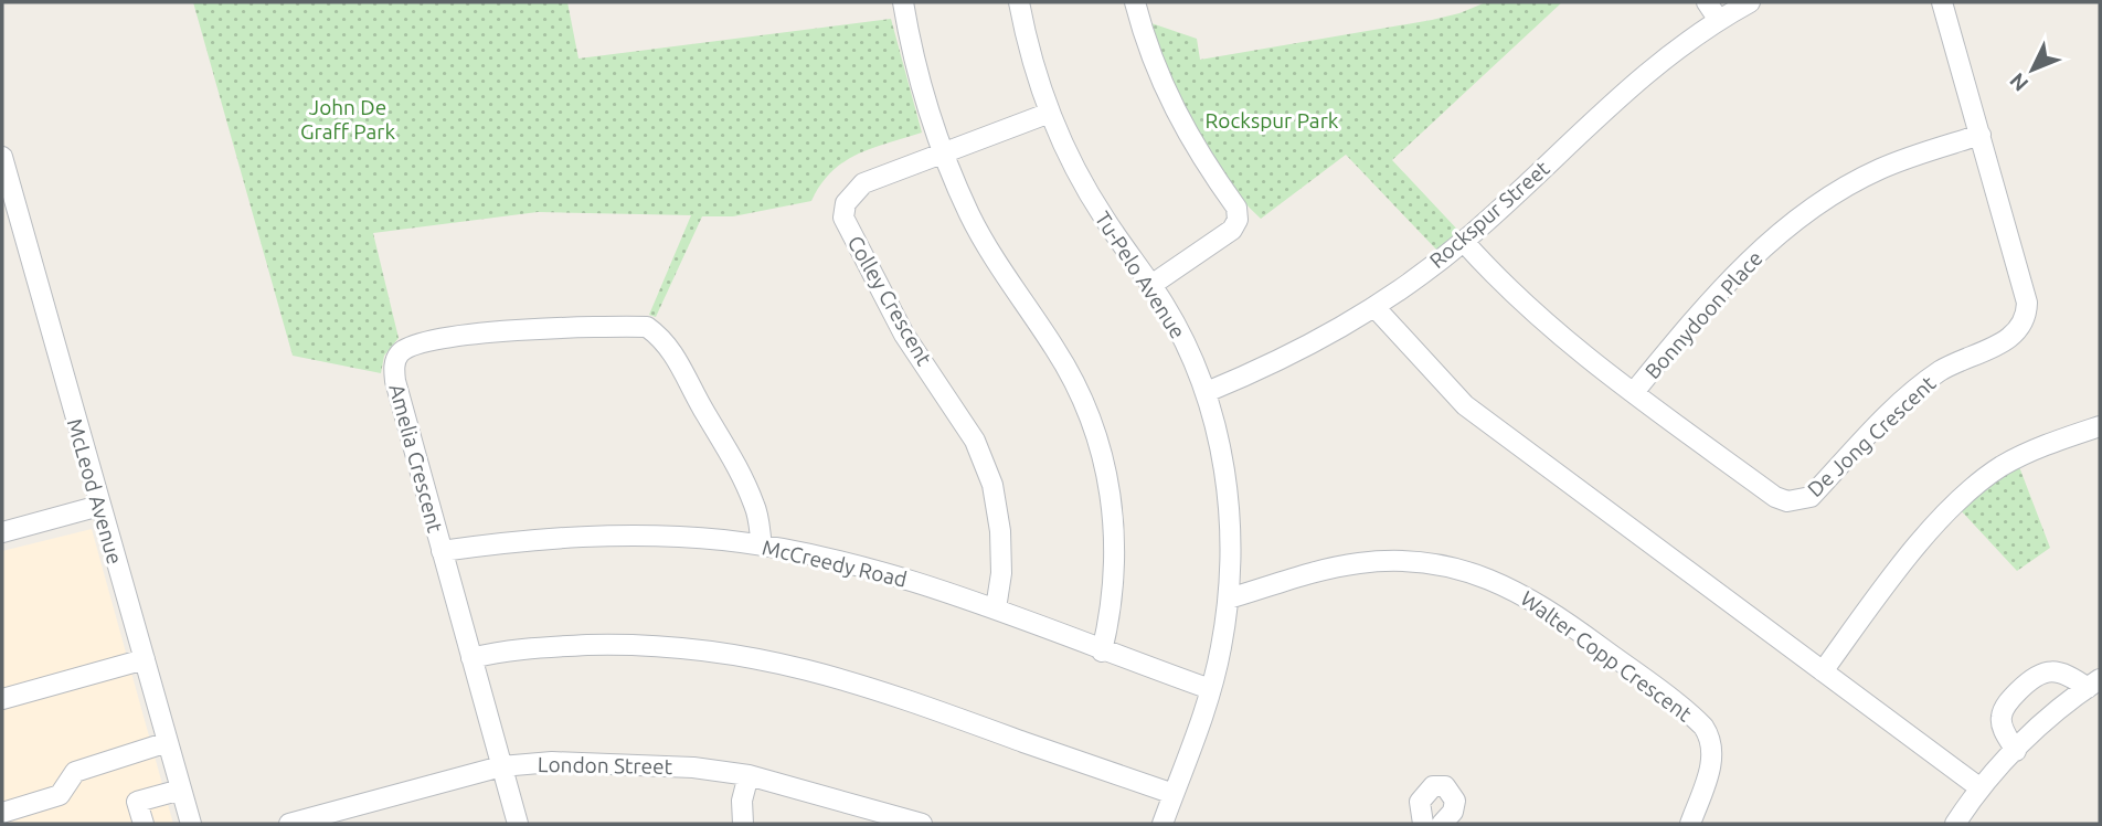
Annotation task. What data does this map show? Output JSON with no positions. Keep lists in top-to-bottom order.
{
  "streets": {
    "street": [
      "Rockspur Street",
      "Tu-Pelo Avenue",
      "Colley Crescent",
      "Bonnydoon Place",
      "De Jong Crescent",
      "Amelia Crescent",
      "McLeod Avenue",
      "McCreedy Road",
      "Walter Copp Crescent",
      "London Street"
    ]
  },
  "crossings": [
    ["Rockspur Street", "Tu-Pelo Avenue"],
    ["Rockspur Street", "De Jong Crescent"],
    ["Tu-Pelo Avenue", "Colley Crescent"],
    ["Tu-Pelo Avenue", "McCreedy Road"],
    ["Tu-Pelo Avenue", "Walter Copp Crescent"],
    ["Colley Crescent", "McCreedy Road"],
    ["Bonnydoon Place", "De Jong Crescent"],
    ["Amelia Crescent", "McCreedy Road"],
    ["Amelia Crescent", "London Street"]
  ],
  "parks": ["John De Graff Park", "Rockspur Park"],
  "north": "bottom left"
}
